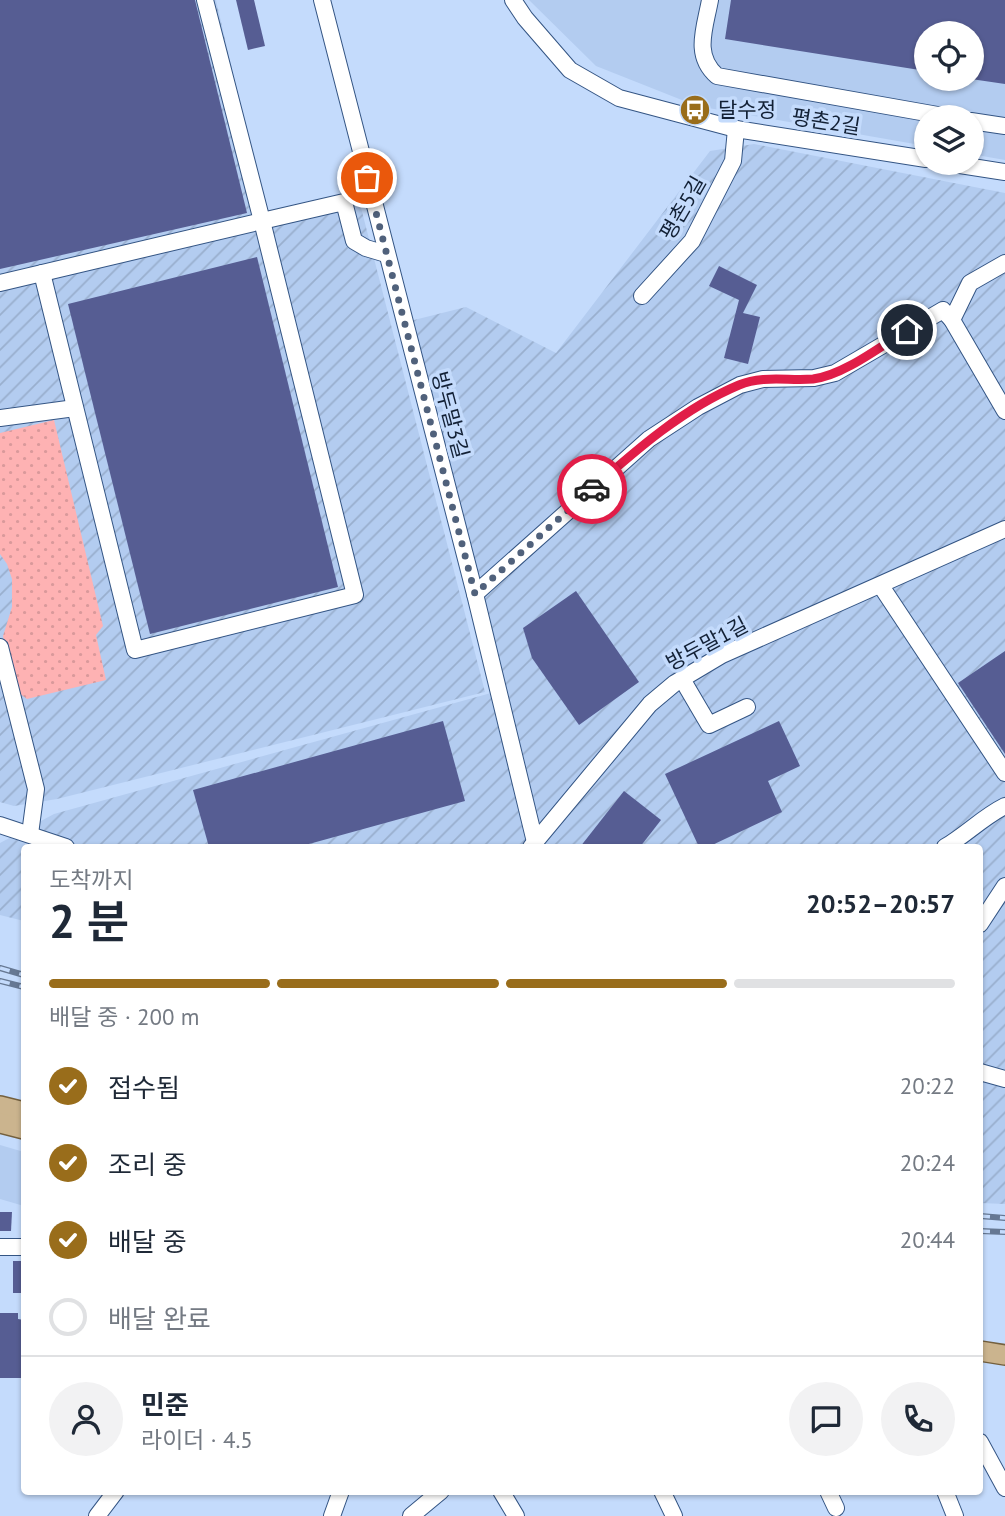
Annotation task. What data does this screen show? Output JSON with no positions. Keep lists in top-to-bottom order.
{
  "streets": {
    "street": [
      "평촌2길",
      "평촌5길",
      "방두말3길",
      "방두말1길"
    ]
  },
  "crossings": [
    ["평촌2길", "평촌5길"],
    ["방두말3길", "방두말1길"]
  ],
  "places": {
    "bus stop": ["달수정"]
  },
  "page": {
    "heading": ["2 분", "도착까지", "20:52–20:57"],
    "panel": ["민준", "라이더 · 4.5"],
    "bar": "배달 중 · 200 m",
    "list": [
      ["접수됨", "20:22"],
      ["조리 중", "20:24"],
      ["배달 중", "20:44"],
      "배달 완료"
    ]
  }
}
